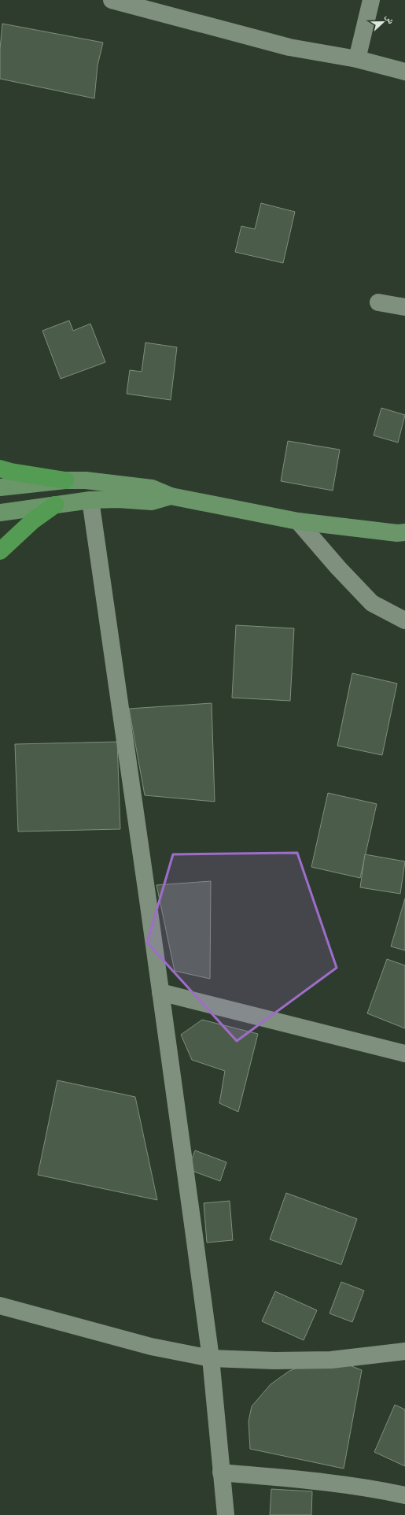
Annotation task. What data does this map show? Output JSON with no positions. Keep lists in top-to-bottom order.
{
  "north": "right"
}
